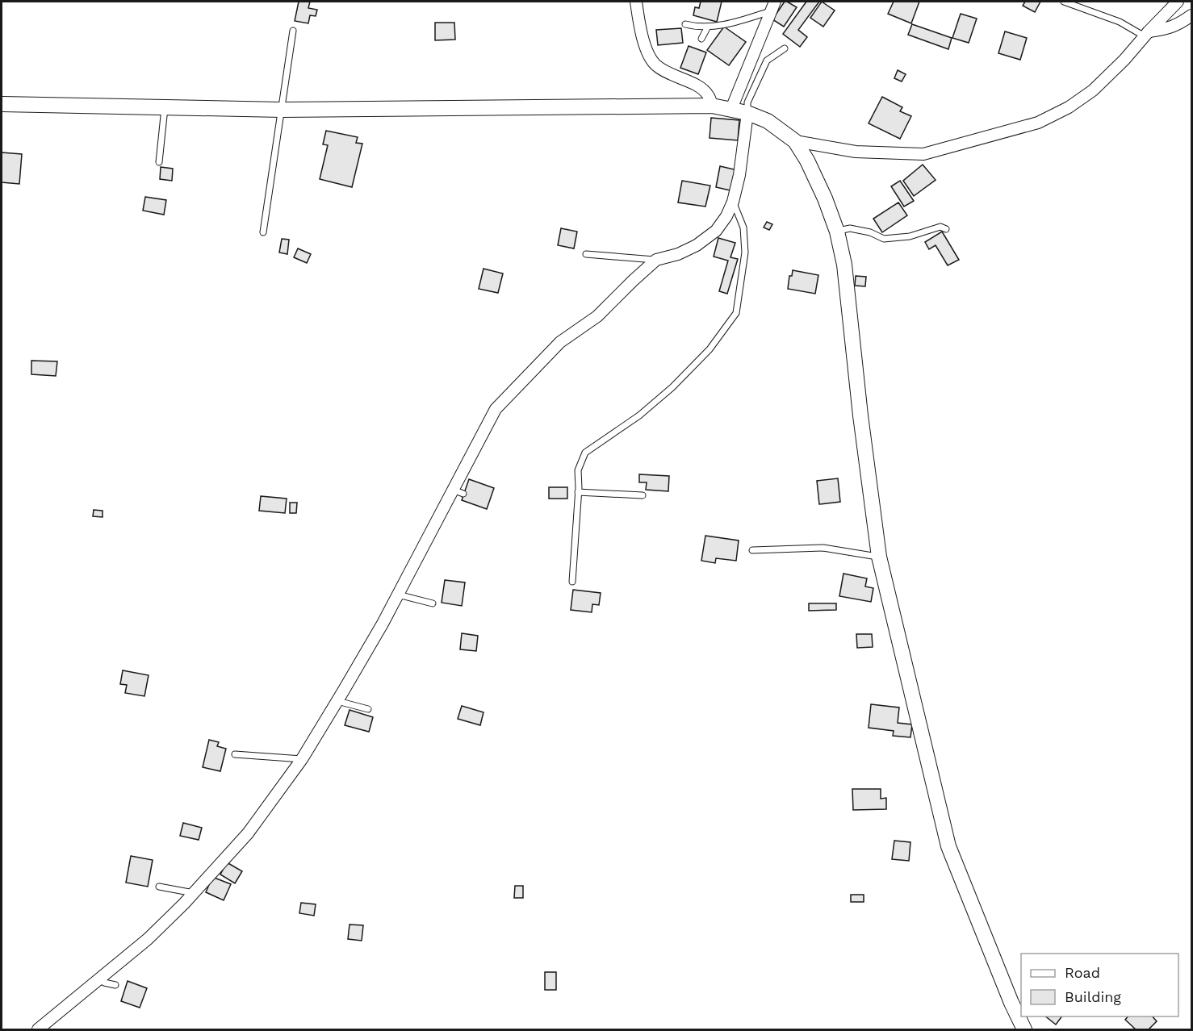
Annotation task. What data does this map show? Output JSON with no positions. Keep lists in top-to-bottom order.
{
  "legend": ["Road", "Building"]
}
